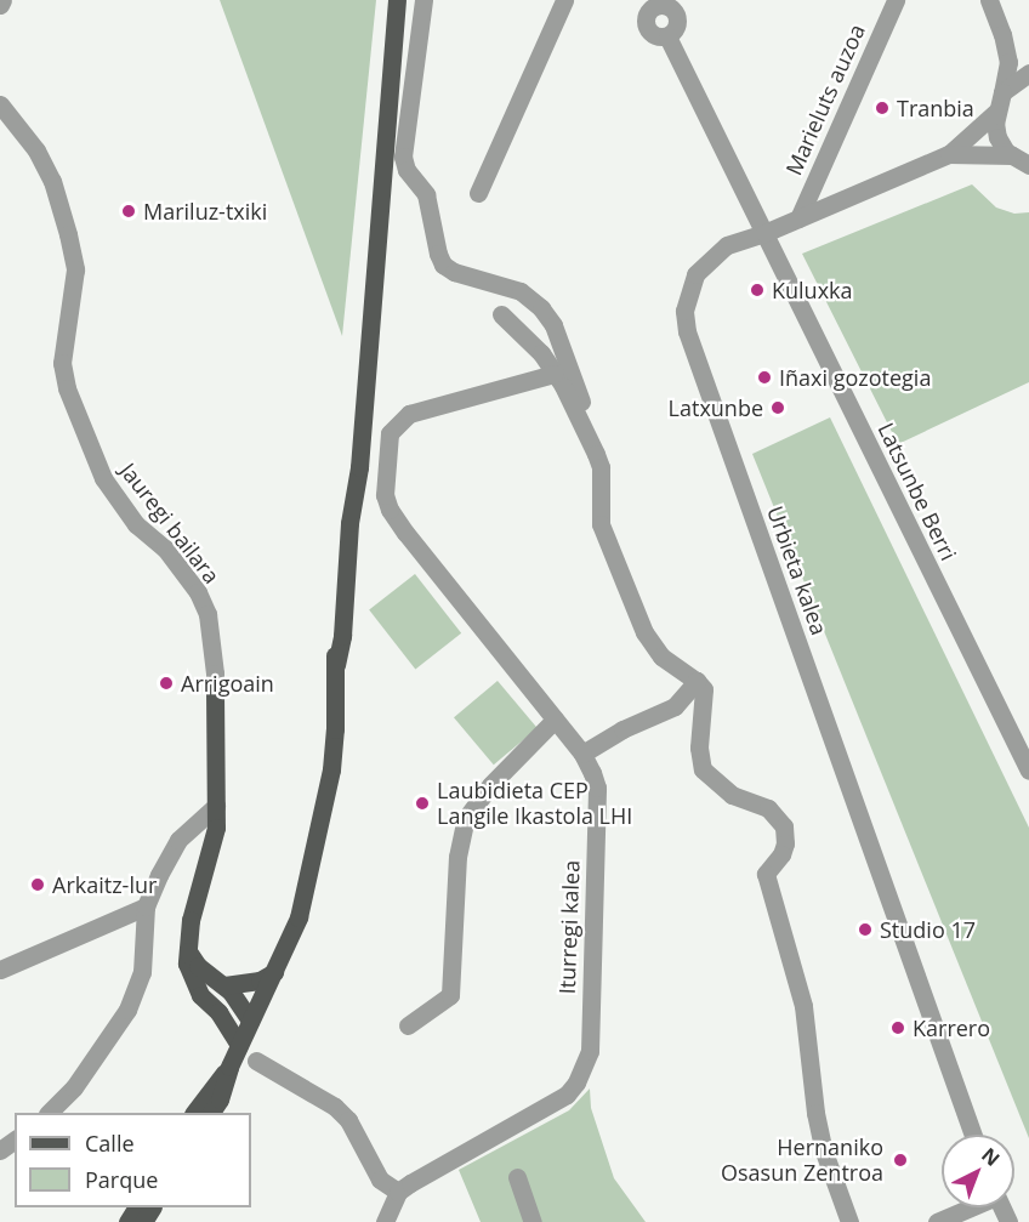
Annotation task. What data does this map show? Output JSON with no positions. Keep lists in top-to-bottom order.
{
  "streets": {
    "street": [
      "Marieluts auzoa",
      "Latsunbe Berri",
      "Jauregi bailara",
      "Urbieta kalea",
      "Iturregi kalea"
    ]
  },
  "crossings": [
    ["Marieluts auzoa", "Urbieta kalea"],
    ["Latsunbe Berri", "Urbieta kalea"]
  ],
  "places": [
    "Tranbia",
    "Mariluz-txiki",
    "Kuluxka",
    "Iñaxi gozotegia",
    "Latxunbe",
    "Arrigoain",
    "Laubidieta CEP Langile Ikastola LHI",
    "Arkaitz-lur",
    "Studio 17",
    "Karrero",
    "Hernaniko Osasun Zentroa"
  ],
  "legend": ["Calle", "Parque"],
  "north": "top right"
}
